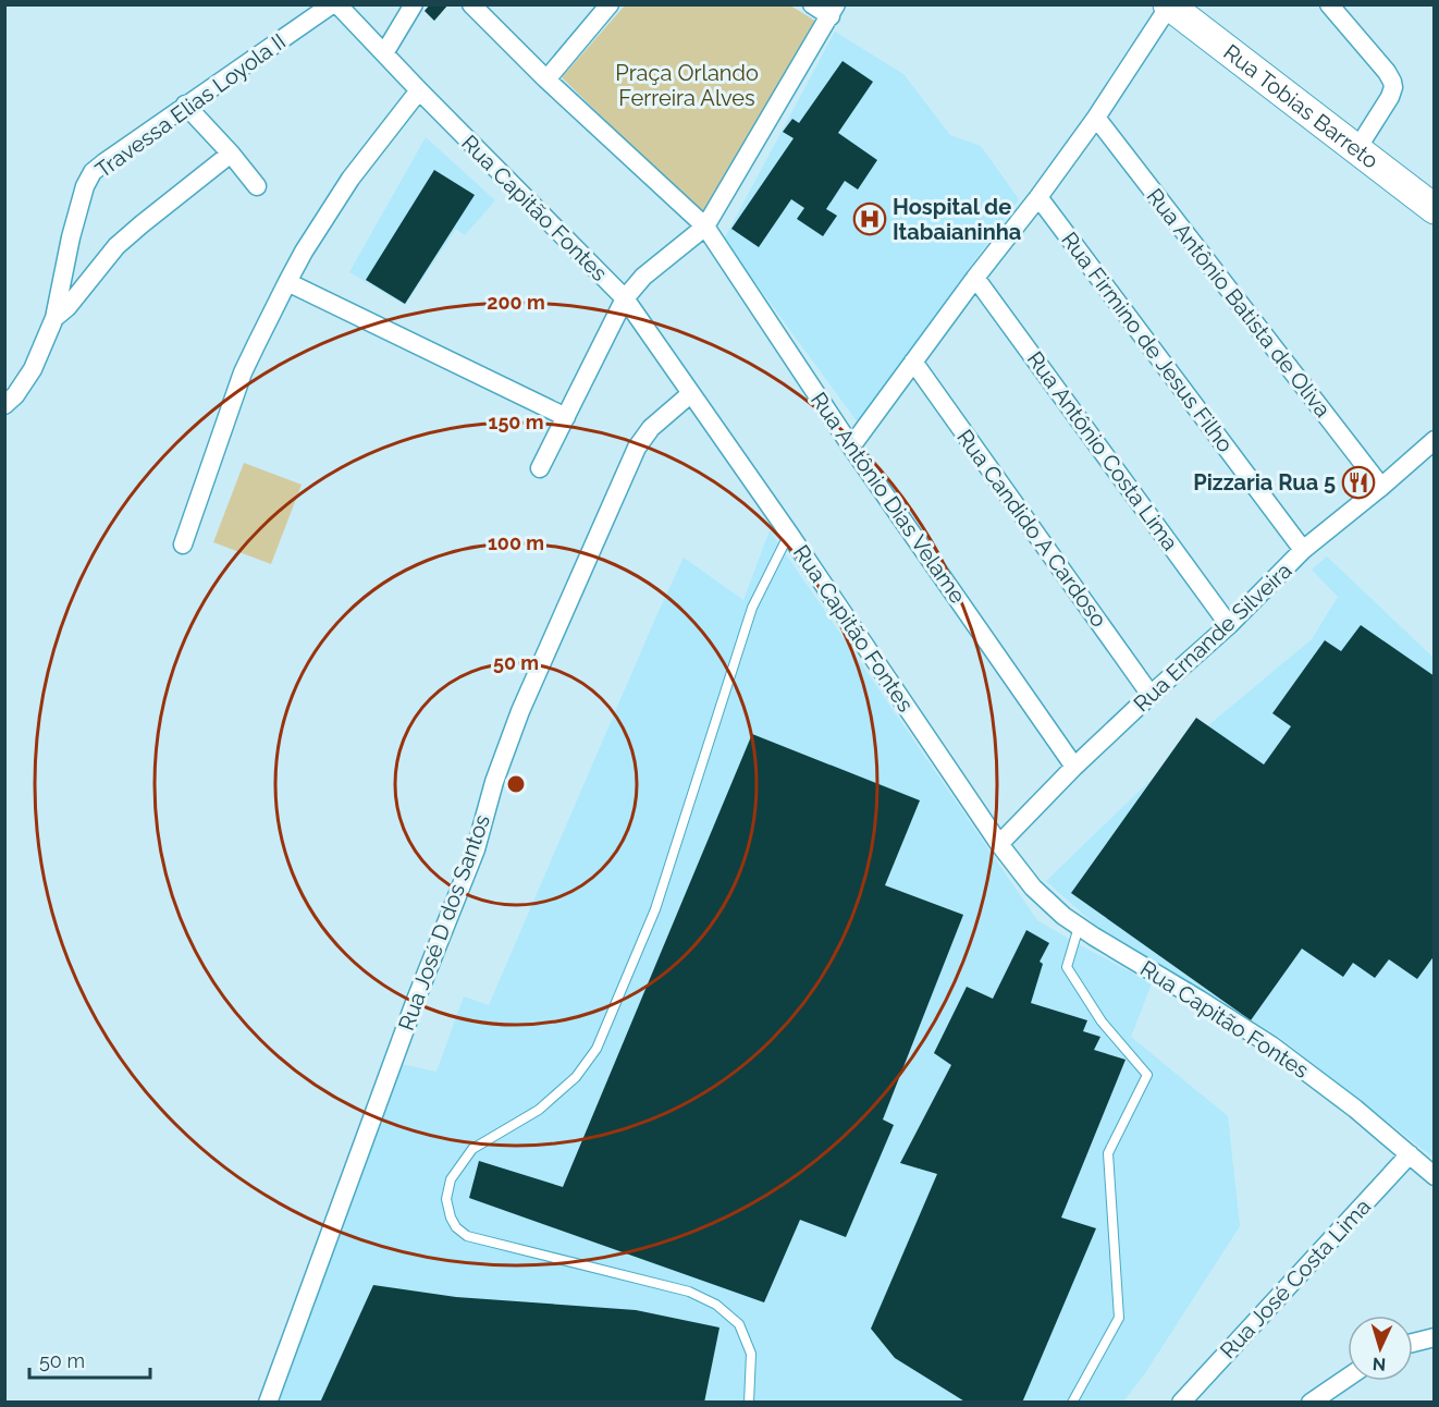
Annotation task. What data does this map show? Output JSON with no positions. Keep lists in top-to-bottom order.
{
  "streets": {
    "main road": ["Rua Tobias Barreto"],
    "street": [
      "Travessa Elias Loyola II",
      "Rua Capitão Fontes",
      "Rua Antônio Batista de Oliva",
      "Rua Firmino de Jesus Filho",
      "Rua Antônio Costa Lima",
      "Rua Antônio Dias Velame",
      "Rua Candido A Cardoso",
      "Rua Ernande Silveira",
      "Rua José D dos Santos",
      "Rua José Costa Lima"
    ]
  },
  "crossings": [
    ["Rua Capitão Fontes", "Rua Ernande Silveira"],
    ["Rua Capitão Fontes", "Rua José D dos Santos"],
    ["Rua Capitão Fontes", "Rua José Costa Lima"],
    ["Rua Antônio Batista de Oliva", "Rua Ernande Silveira"],
    ["Rua Firmino de Jesus Filho", "Rua Ernande Silveira"],
    ["Rua Antônio Costa Lima", "Rua Ernande Silveira"],
    ["Rua Antônio Dias Velame", "Rua Ernande Silveira"],
    ["Rua Candido A Cardoso", "Rua Ernande Silveira"]
  ],
  "parks": ["Praça Orlando Ferreira Alves"],
  "places": {
    "hospital": ["Hospital de Itabaianinha"],
    "restaurant": ["Pizzaria Rua 5"]
  },
  "scale_bar": "50 m",
  "north": "bottom",
  "rings": [
    "200 m",
    "150 m",
    "100 m",
    "50 m"
  ]
}
